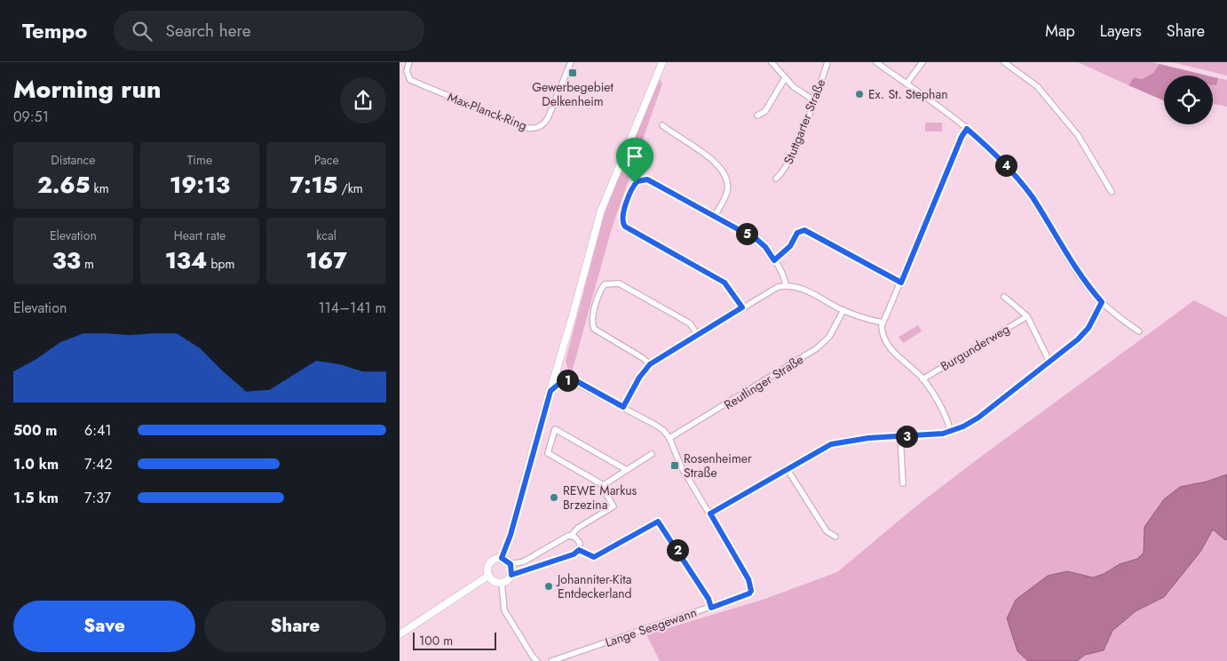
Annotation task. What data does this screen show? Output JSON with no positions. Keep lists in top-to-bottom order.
{
  "streets": {
    "street": [
      "Max-Planck-Ring",
      "Stuttgarter Straße",
      "Burgunderweg",
      "Reutlinger Straße",
      "Lange Seegewann"
    ]
  },
  "places": {
    "transit": ["Gewerbegebiet Delkenheim", "Rosenheimer Straße"],
    "other": ["Ex. St. Stephan", "REWE Markus Brzezina", "Johanniter-Kita Entdeckerland"]
  },
  "scale_bar": "100 m",
  "page": {
    "header": "Tempo",
    "search": "Search here",
    "nav": ["Map", "Layers", "Share"],
    "heading": ["Morning run", "09:51"],
    "stats": [
      ["Distance", "2.65 km"],
      ["Time", "19:13"],
      ["Pace", "7:15 /km"],
      ["Elevation", "33 m"],
      ["Heart rate", "134 bpm"],
      ["kcal", "167"]
    ],
    "pins": [
      "4",
      "5",
      "1",
      "3",
      "2"
    ],
    "chart": ["Elevation", "114–141 m"],
    "list": [
      {
        "name": "500 m",
        "note": "6:41"
      },
      {
        "name": "1.0 km",
        "note": "7:42"
      },
      {
        "name": "1.5 km",
        "note": "7:37"
      }
    ],
    "buttons": ["Save", "Share"],
    "scale": "100 m"
  }
}
